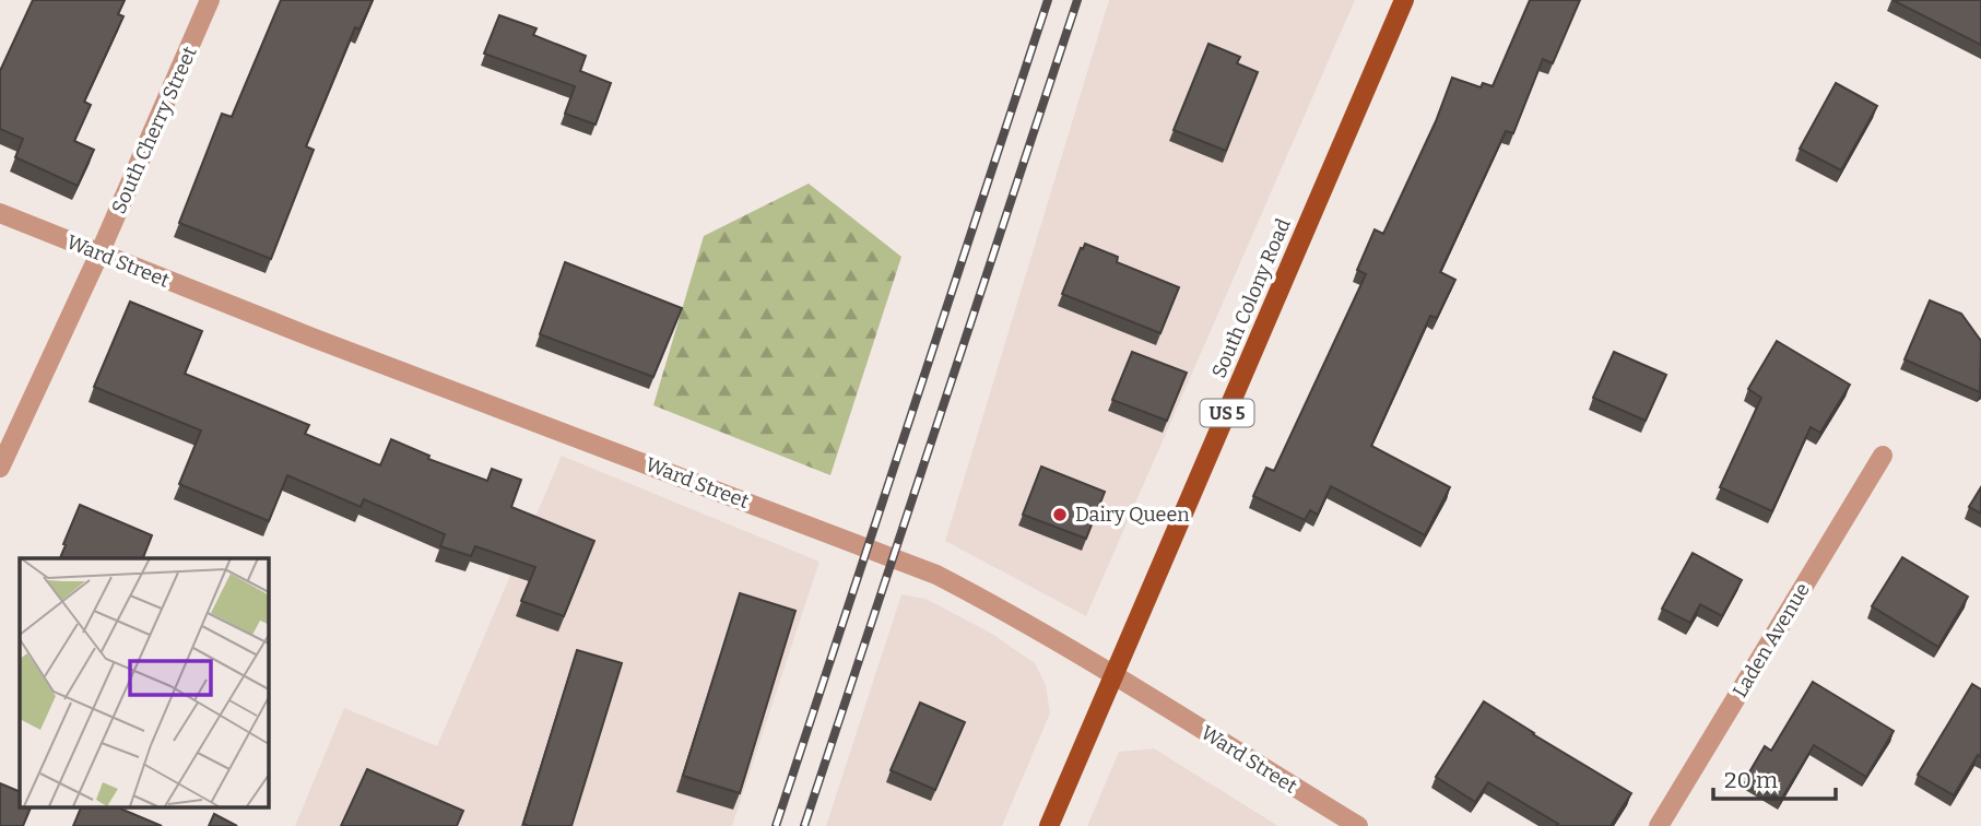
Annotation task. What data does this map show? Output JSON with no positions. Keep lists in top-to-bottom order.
{
  "streets": {
    "main road": ["South Colony Road", "US 5"],
    "street": ["South Cherry Street", "Ward Street", "Laden Avenue"]
  },
  "crossings": [
    ["South Cherry Street", "Ward Street"],
    ["Ward Street", "South Colony Road"]
  ],
  "places": ["Dairy Queen"],
  "scale_bar": "20 m"
}
